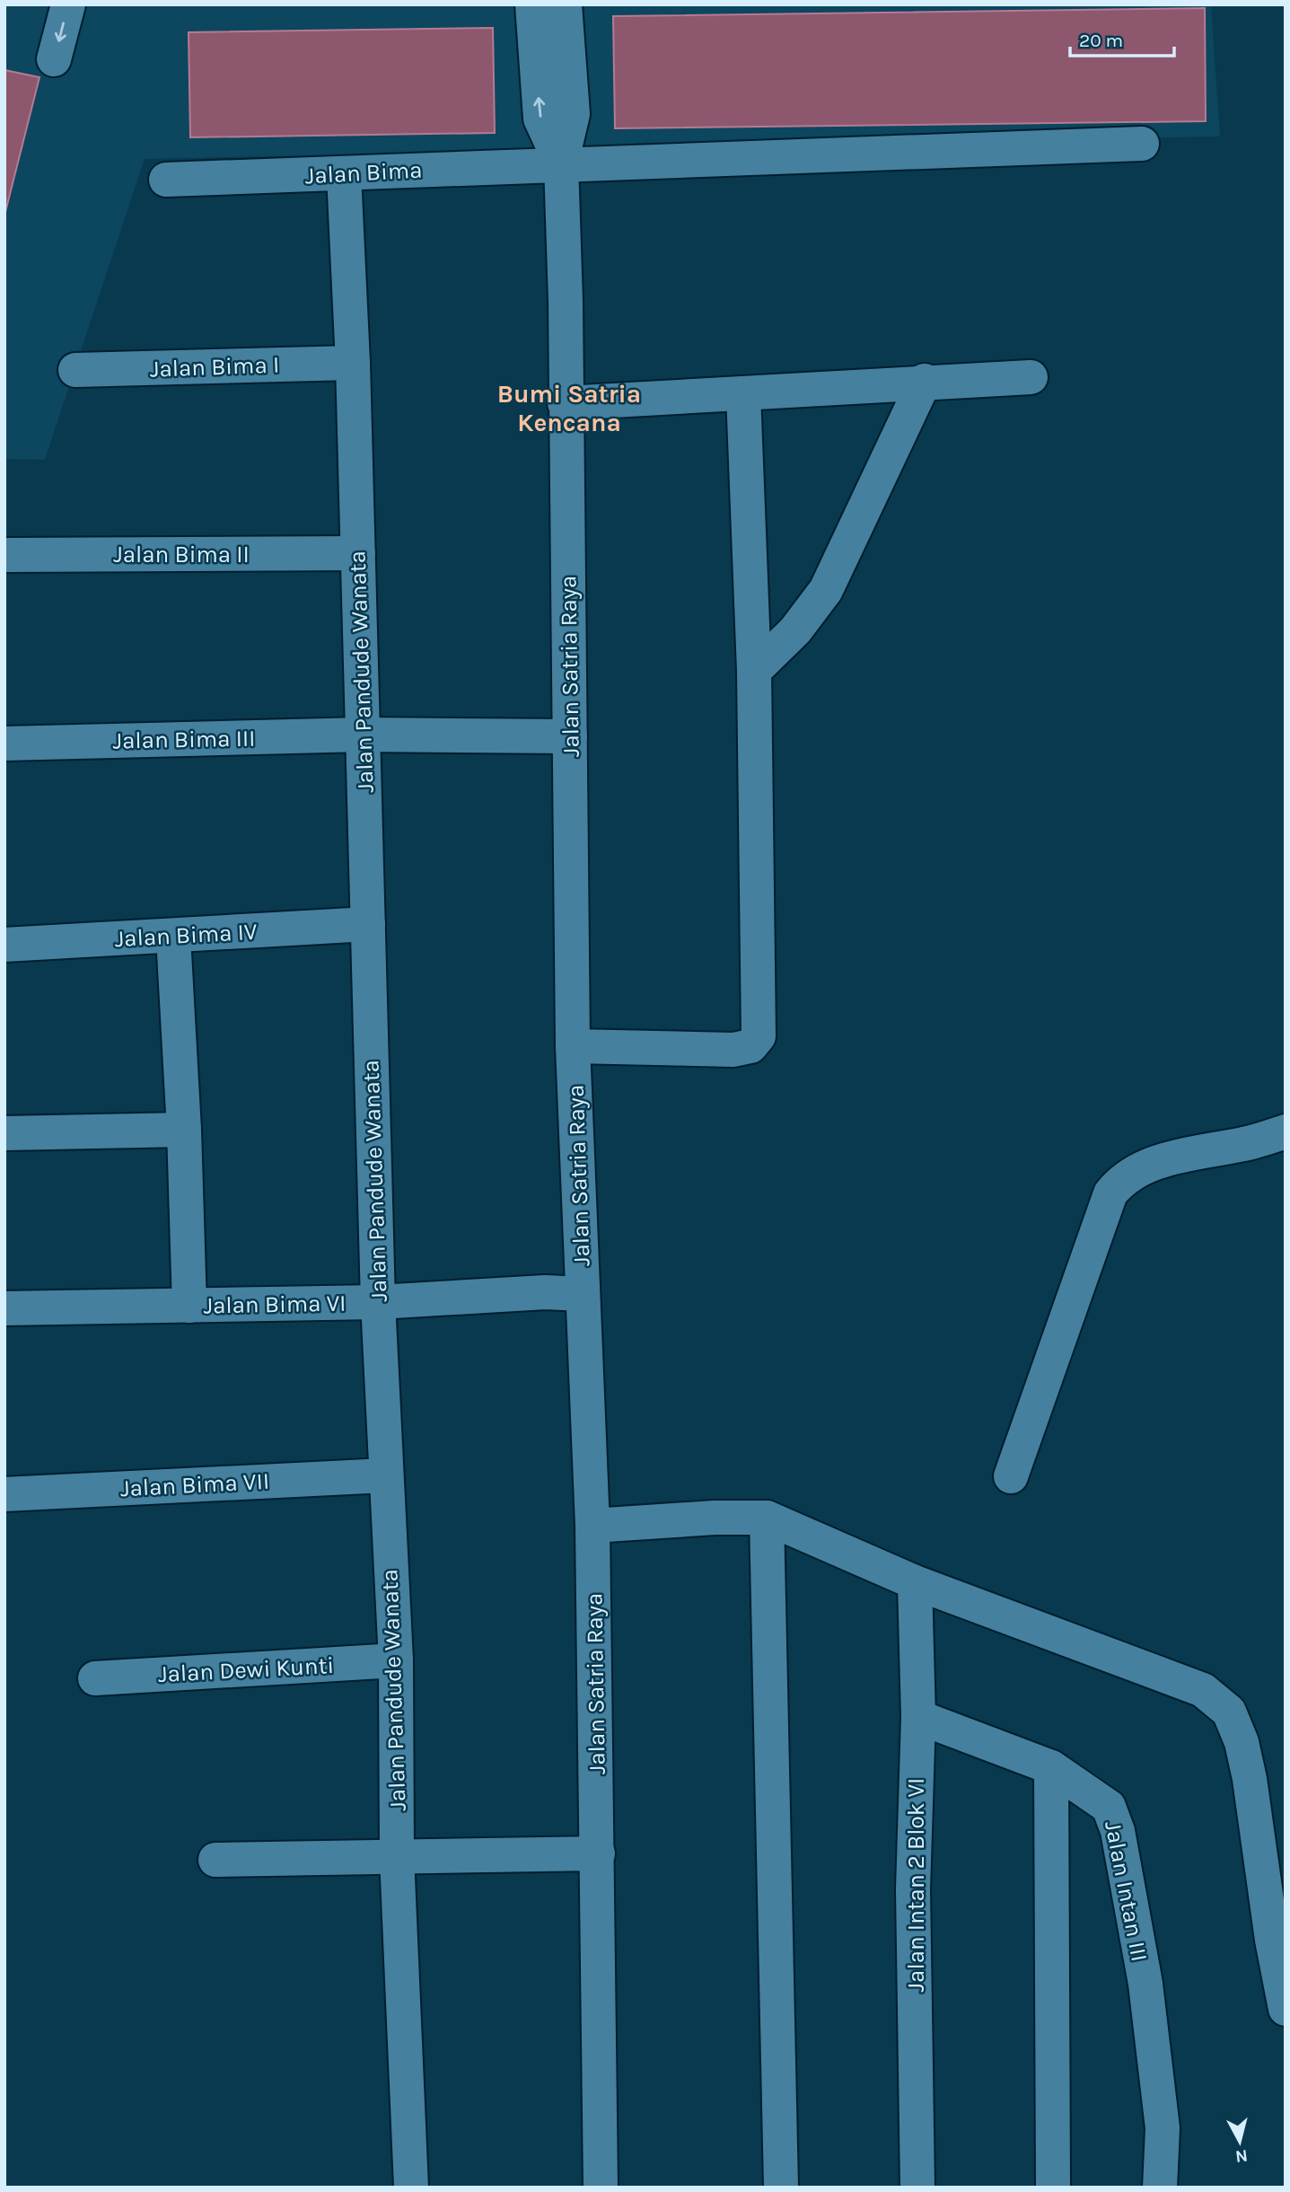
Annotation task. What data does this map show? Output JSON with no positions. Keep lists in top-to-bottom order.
{
  "streets": {
    "street": [
      "Jalan Bima",
      "Jalan Bima I",
      "Jalan Bima II",
      "Jalan Satria Raya",
      "Jalan Pandude Wanata",
      "Jalan Bima III",
      "Jalan Bima IV",
      "Jalan Bima VI",
      "Jalan Bima VII",
      "Jalan Dewi Kunti",
      "Jalan Intan 2 Blok VI",
      "Jalan Intan III"
    ]
  },
  "crossings": [
    ["Jalan Bima", "Jalan Satria Raya"],
    ["Jalan Bima", "Jalan Pandude Wanata"],
    ["Jalan Bima I", "Jalan Pandude Wanata"],
    ["Jalan Bima II", "Jalan Pandude Wanata"],
    ["Jalan Satria Raya", "Jalan Bima III"],
    ["Jalan Satria Raya", "Jalan Bima VI"],
    ["Jalan Pandude Wanata", "Jalan Bima III"],
    ["Jalan Pandude Wanata", "Jalan Bima IV"],
    ["Jalan Pandude Wanata", "Jalan Bima VI"],
    ["Jalan Pandude Wanata", "Jalan Bima VII"],
    ["Jalan Pandude Wanata", "Jalan Dewi Kunti"],
    ["Jalan Intan 2 Blok VI", "Jalan Intan III"]
  ],
  "districts": ["Bumi Satria Kencana"],
  "scale_bar": "20 m",
  "north": "bottom"
}
